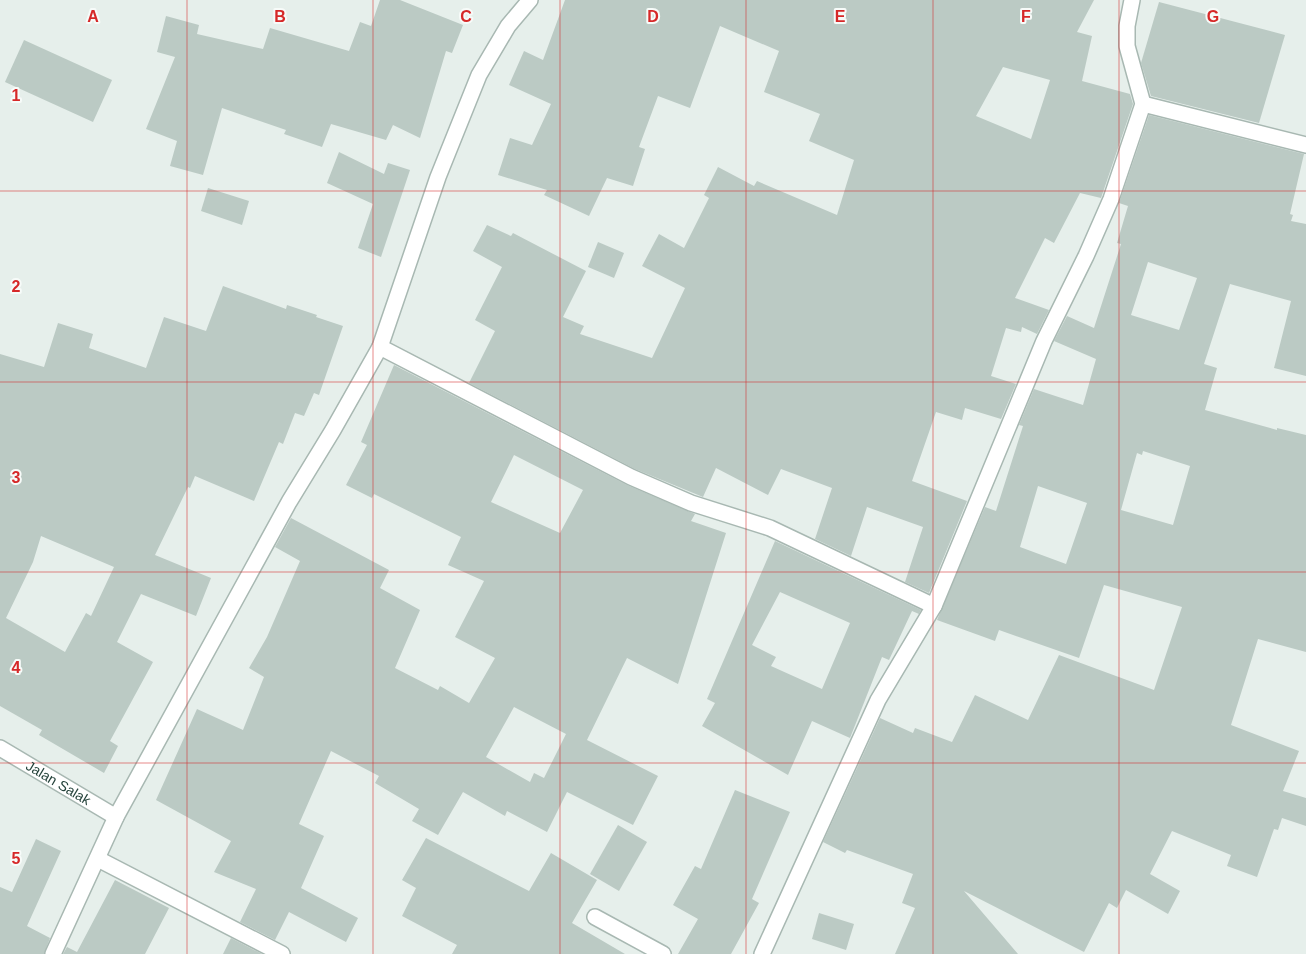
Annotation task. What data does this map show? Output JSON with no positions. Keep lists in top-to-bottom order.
{
  "streets": {
    "street": ["Jalan Salak"]
  },
  "grid": {
    "columns": [
      "A",
      "B",
      "C",
      "D",
      "E",
      "F",
      "G"
    ],
    "rows": [
      "1",
      "2",
      "3",
      "4",
      "5"
    ]
  }
}
